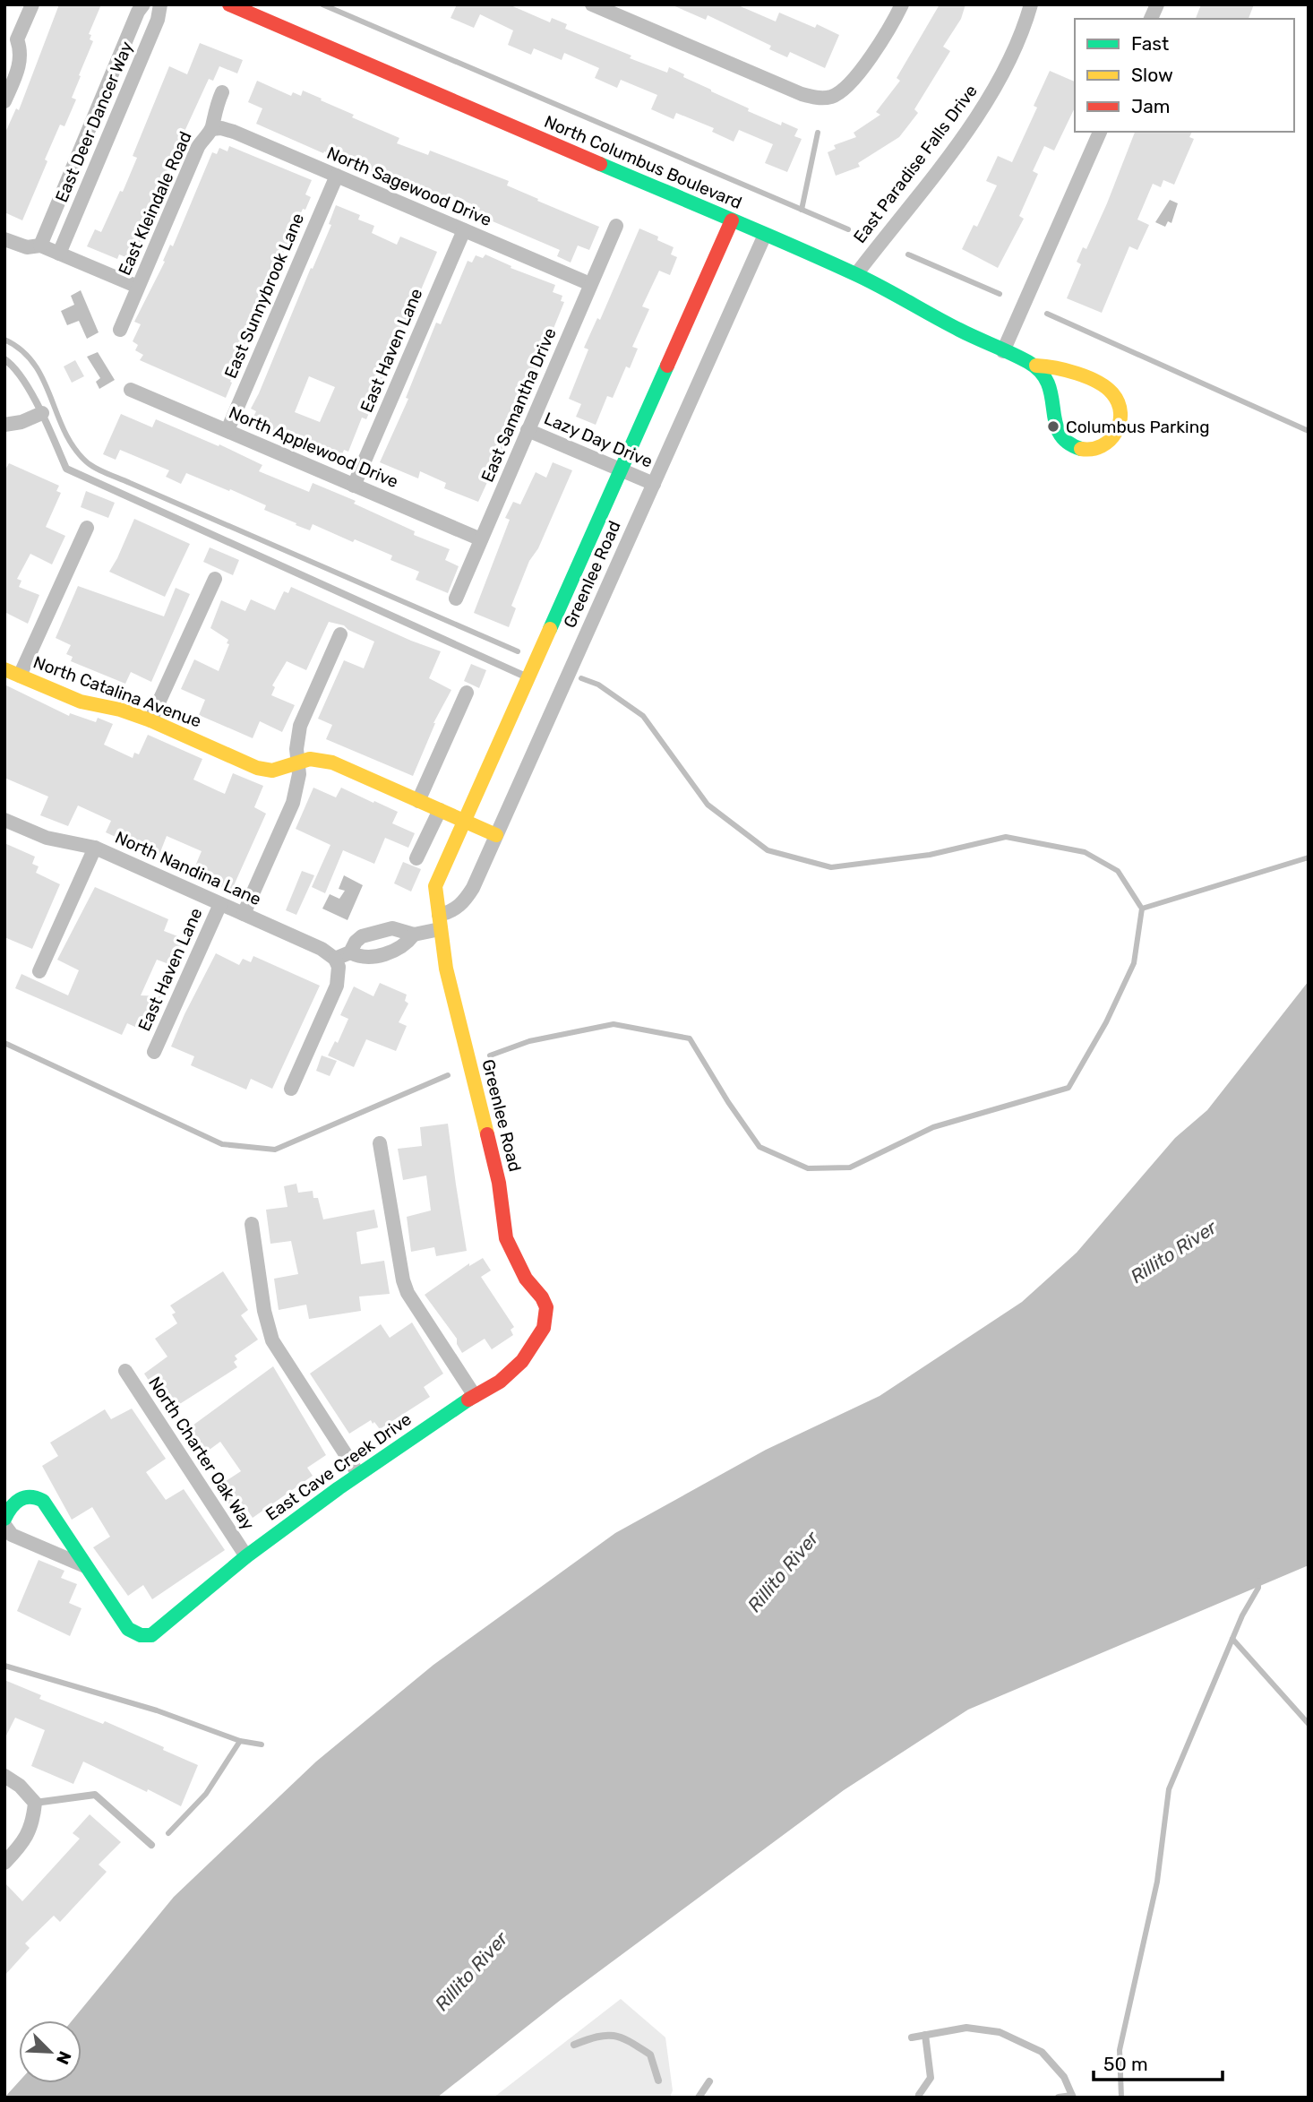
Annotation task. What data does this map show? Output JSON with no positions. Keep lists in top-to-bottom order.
{
  "streets": {
    "street": [
      "East Deer Dancer Way",
      "North Columbus Boulevard",
      "East Paradise Falls Drive",
      "North Sagewood Drive",
      "East Kleindale Road",
      "East Sunnybrook Lane",
      "East Haven Lane",
      "East Samantha Drive",
      "Lazy Day Drive",
      "North Applewood Drive",
      "Greenlee Road",
      "North Catalina Avenue",
      "North Nandina Lane",
      "North Charter Oak Way",
      "East Cave Creek Drive"
    ]
  },
  "crossings": [
    ["North Columbus Boulevard", "East Paradise Falls Drive"],
    ["North Columbus Boulevard", "Greenlee Road"],
    ["North Sagewood Drive", "East Kleindale Road"],
    ["North Sagewood Drive", "East Sunnybrook Lane"],
    ["North Sagewood Drive", "East Haven Lane"],
    ["North Sagewood Drive", "East Samantha Drive"],
    ["East Sunnybrook Lane", "North Applewood Drive"],
    ["East Haven Lane", "North Applewood Drive"],
    ["East Haven Lane", "North Nandina Lane"],
    ["East Samantha Drive", "Lazy Day Drive"],
    ["East Samantha Drive", "North Applewood Drive"],
    ["Lazy Day Drive", "Greenlee Road"],
    ["Greenlee Road", "North Catalina Avenue"],
    ["Greenlee Road", "East Cave Creek Drive"],
    ["North Charter Oak Way", "East Cave Creek Drive"]
  ],
  "water": ["Rillito River"],
  "places": ["Columbus Parking"],
  "legend": ["Fast", "Slow", "Jam"],
  "scale_bar": "50 m",
  "north": "bottom right"
}
